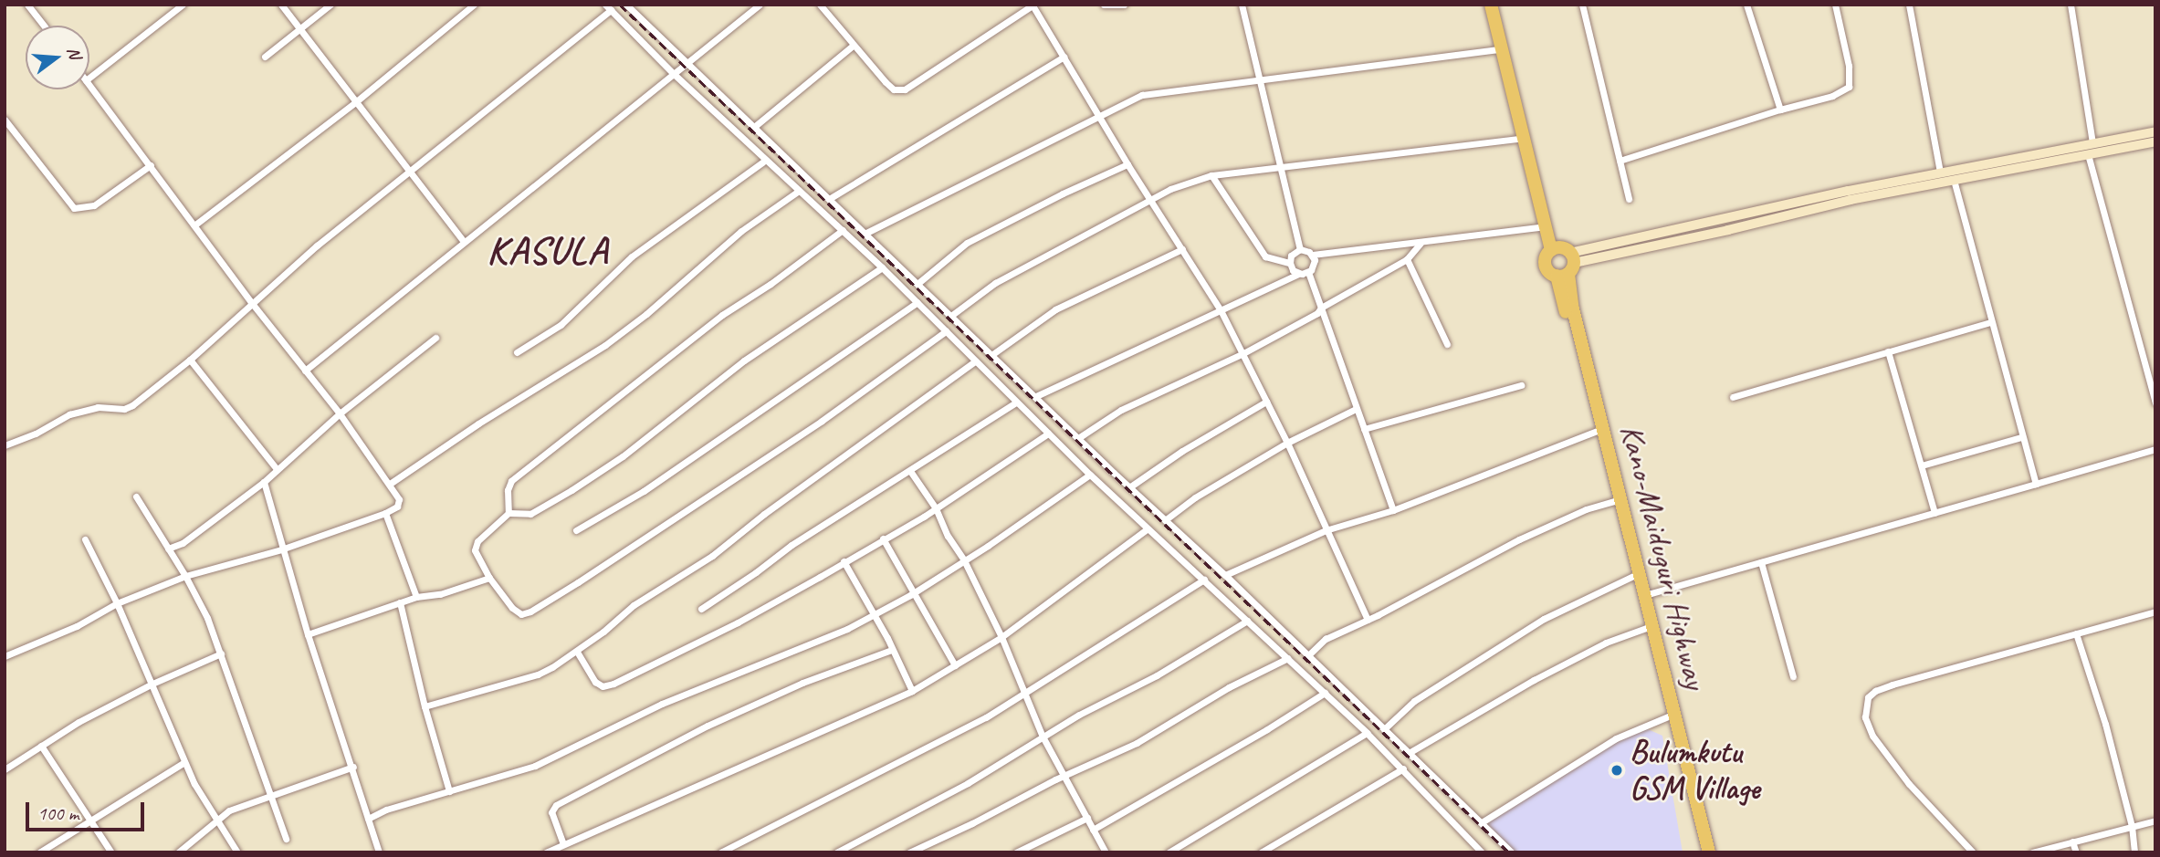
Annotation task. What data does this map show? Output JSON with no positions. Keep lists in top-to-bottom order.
{
  "streets": {
    "highway": ["Kano-Maiduguri Highway"]
  },
  "districts": ["KASULA"],
  "places": ["Bulumkutu GSM Village"],
  "scale_bar": "100 m",
  "north": "right"
}
